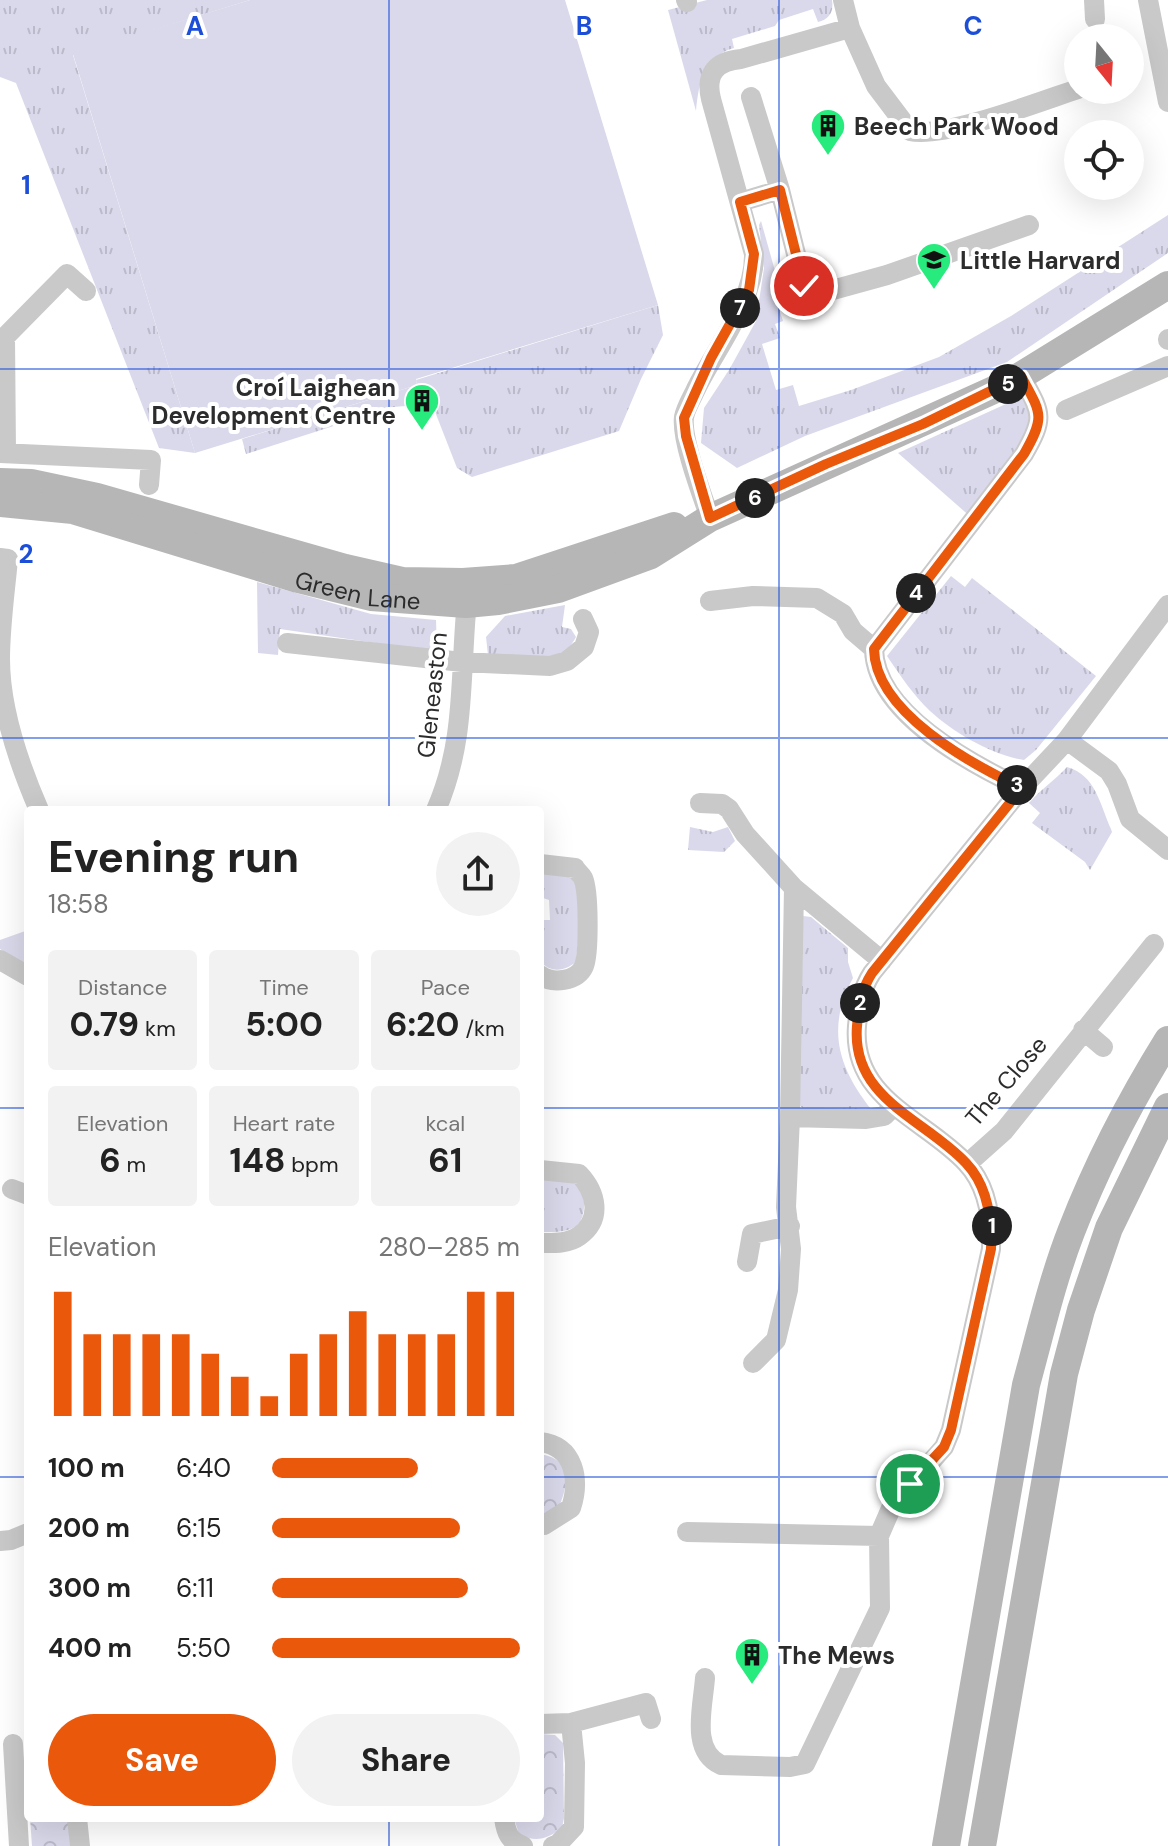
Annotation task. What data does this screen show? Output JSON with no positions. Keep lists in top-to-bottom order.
{
  "streets": {
    "street": ["Green Lane", "Gleneaston", "The Close"]
  },
  "crossings": [
    ["Green Lane", "Gleneaston"]
  ],
  "places": {
    "building": ["Beech Park Wood", "Croí Laighean Development Centre", "The Mews"],
    "school or university": ["Little Harvard"]
  },
  "north": "bottom",
  "page": {
    "pins": [
      "7",
      "5",
      "6",
      "4",
      "3",
      "2",
      "1"
    ],
    "heading": ["Evening run", "18:58"],
    "stats": [
      ["Distance", "0.79 km"],
      ["Time", "5:00"],
      ["Pace", "6:20 /km"],
      ["Elevation", "6 m"],
      ["Heart rate", "148 bpm"],
      ["kcal", "61"]
    ],
    "chart": ["Elevation", "280–285 m"],
    "list": [
      {
        "name": "100 m",
        "note": "6:40"
      },
      {
        "name": "200 m",
        "note": "6:15"
      },
      {
        "name": "300 m",
        "note": "6:11"
      },
      {
        "name": "400 m",
        "note": "5:50"
      }
    ],
    "buttons": ["Save", "Share"]
  },
  "grid": {
    "columns": ["A", "B", "C"],
    "rows": ["1", "2"]
  }
}
